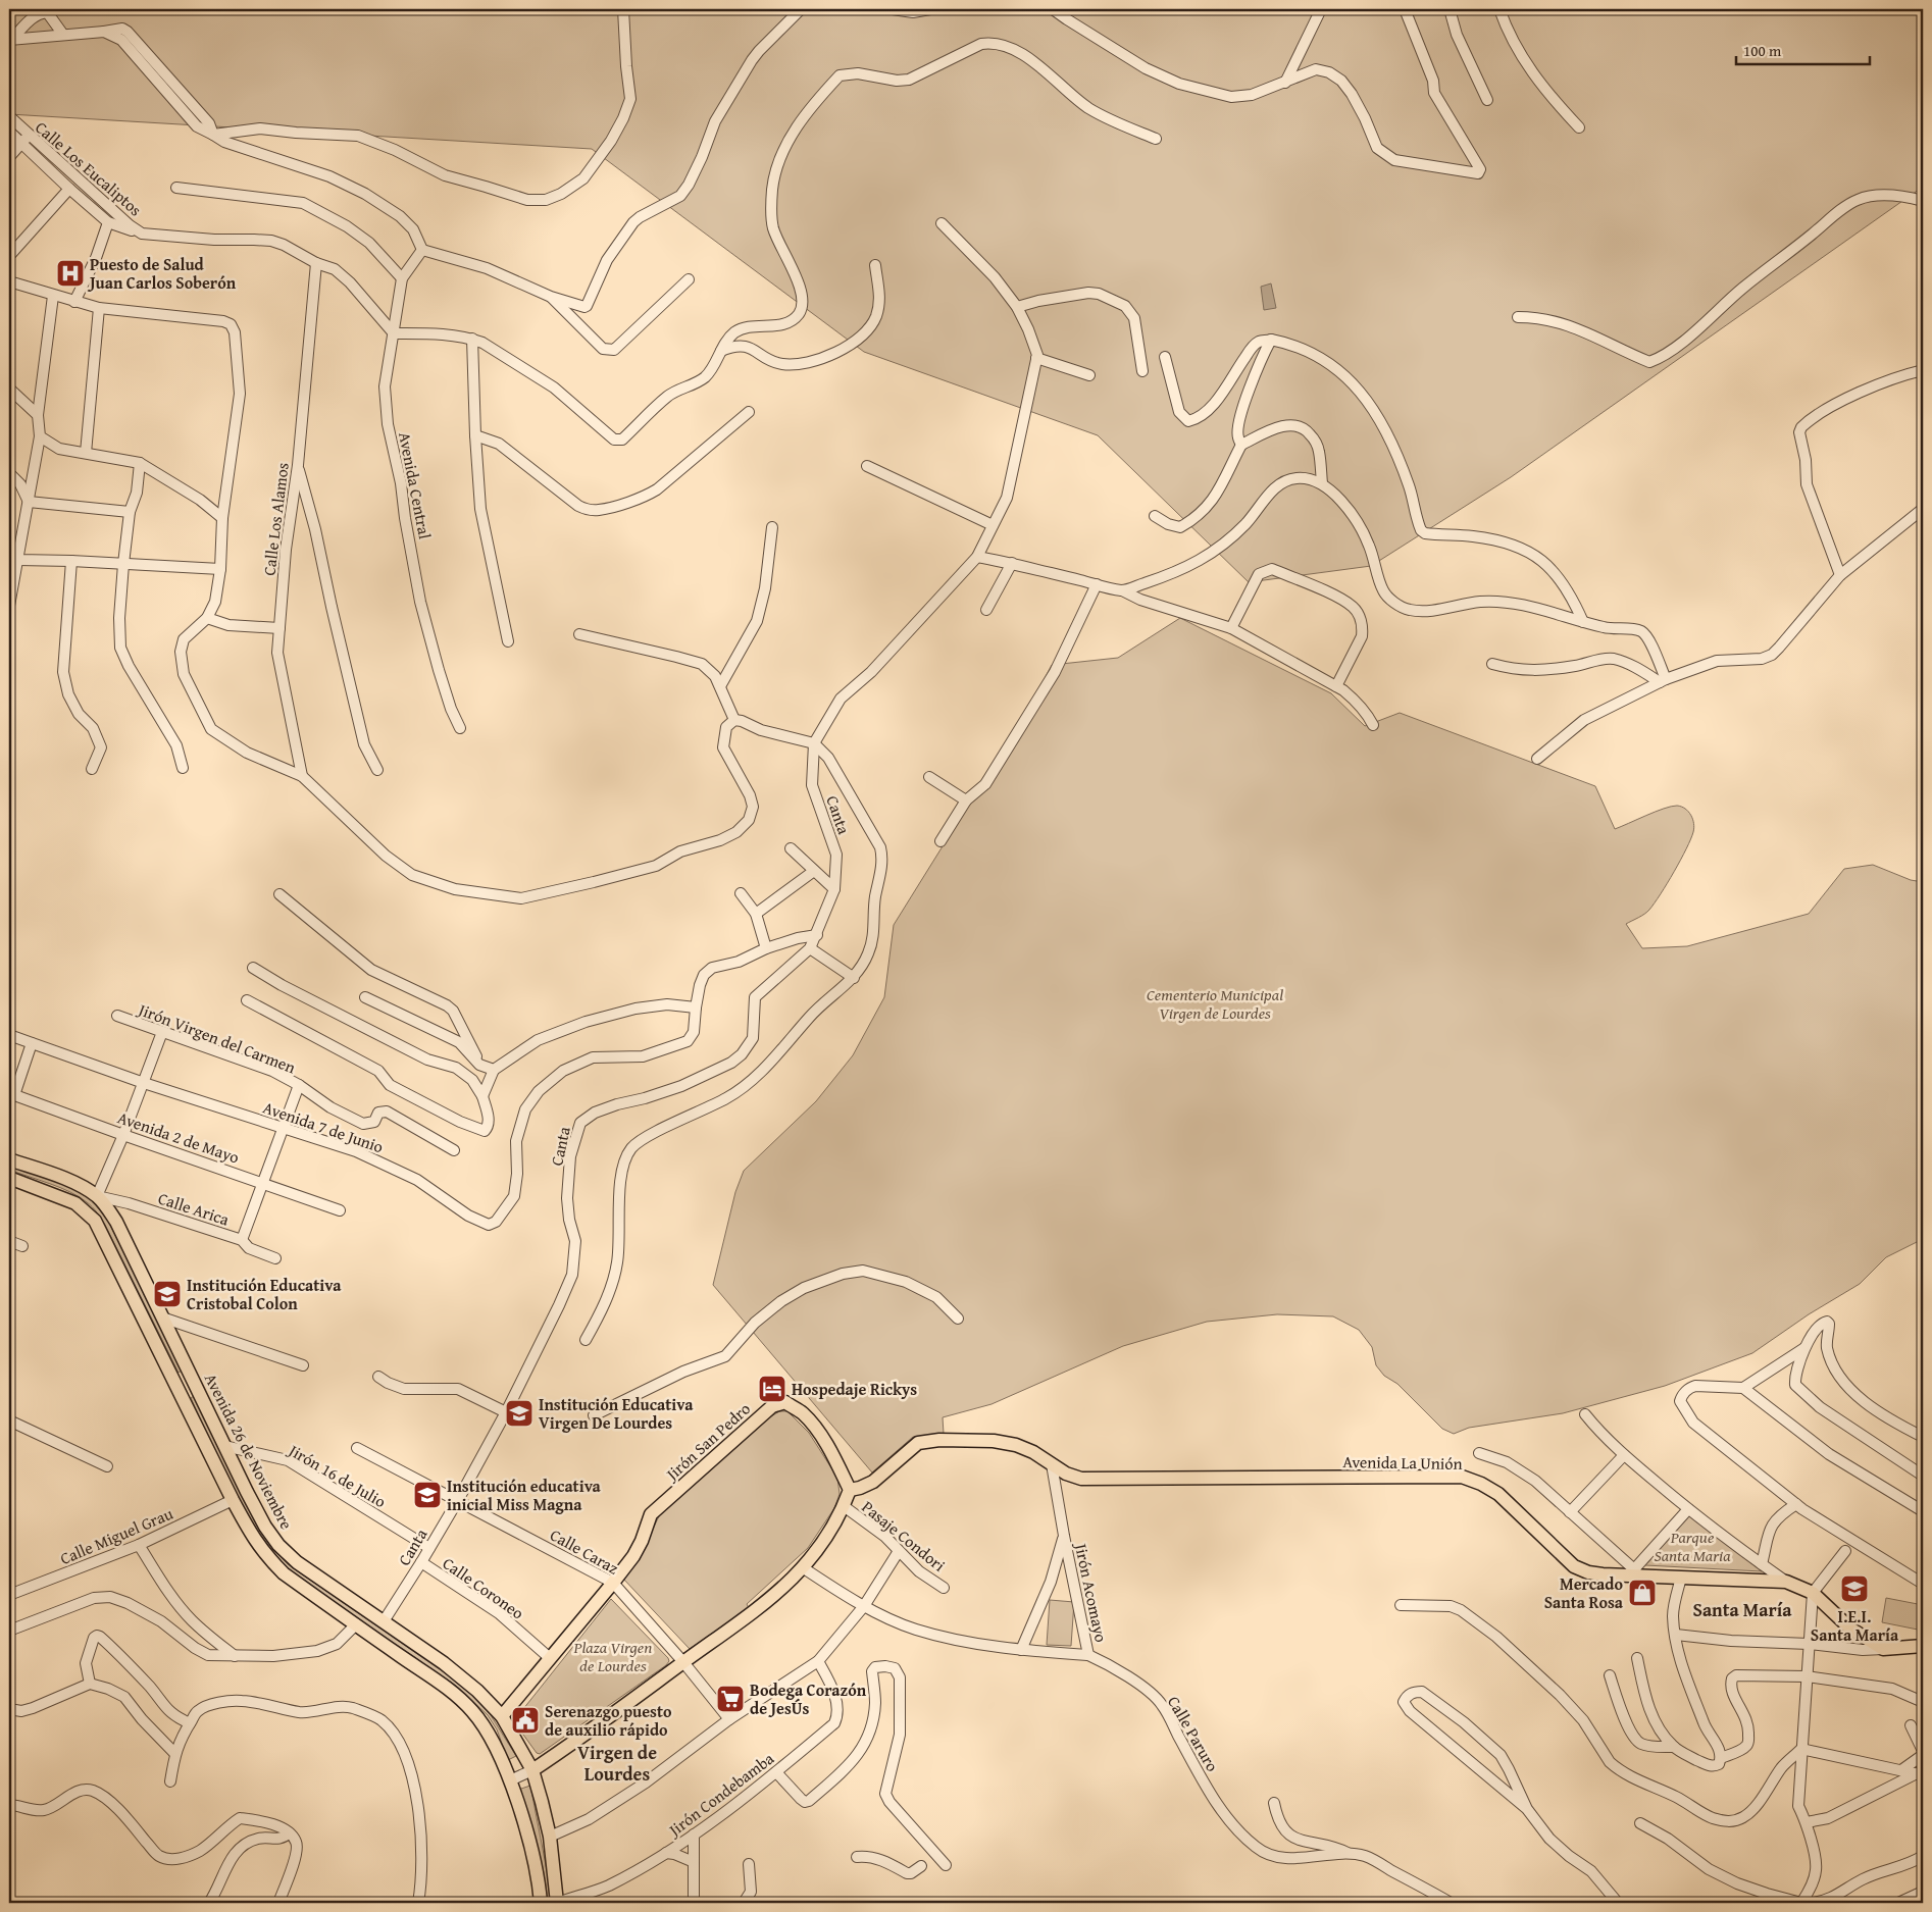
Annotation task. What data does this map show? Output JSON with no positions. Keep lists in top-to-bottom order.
{
  "streets": {
    "main road": ["Jirón San Pedro", "Avenida 26 de Noviembre", "Avenida La Unión"],
    "street": [
      "Calle Los Eucaliptos",
      "Avenida Central",
      "Calle Los Alamos",
      "Canta",
      "Jirón Virgen del Carmen",
      "Avenida 7 de Junio",
      "Avenida 2 de Mayo",
      "Calle Arica",
      "Jirón 16 de Julio",
      "Calle Miguel Grau",
      "Pasaje Condori",
      "Calle Caraz",
      "Calle Coroneo",
      "Jirón Acomayo",
      "Calle Paruro",
      "Jirón Condebamba"
    ]
  },
  "crossings": [
    ["Calle Los Eucaliptos", "Avenida Central"],
    ["Calle Los Eucaliptos", "Calle Los Alamos"],
    ["Canta", "Avenida 7 de Junio"],
    ["Canta", "Avenida 26 de Noviembre"],
    ["Canta", "Jirón 16 de Julio"],
    ["Canta", "Calle Caraz"],
    ["Canta", "Calle Coroneo"],
    ["Calle Arica", "Avenida 26 de Noviembre"],
    ["Jirón San Pedro", "Avenida 26 de Noviembre"],
    ["Jirón San Pedro", "Avenida La Unión"],
    ["Jirón San Pedro", "Calle Caraz"],
    ["Jirón San Pedro", "Calle Coroneo"],
    ["Avenida 26 de Noviembre", "Jirón 16 de Julio"],
    ["Avenida 26 de Noviembre", "Calle Miguel Grau"],
    ["Avenida 26 de Noviembre", "Jirón Condebamba"],
    ["Avenida La Unión", "Jirón Acomayo"],
    ["Jirón Acomayo", "Calle Paruro"]
  ],
  "districts": ["Santa María", "Virgen de Lourdes"],
  "parks": ["Cementerio Municipal Virgen de Lourdes", "Parque Santa Maria", "Plaza Virgen de Lourdes"],
  "places": {
    "hospital": ["Puesto de Salud Juan Carlos Soberón"],
    "school or university": [
      "Institución Educativa Cristobal Colon",
      "Institución Educativa Virgen De Lourdes",
      "Institución educativa inicial Miss Magna",
      "I.E.I. Santa María"
    ],
    "hotel": ["Hospedaje Rickys"],
    "shop": ["Mercado Santa Rosa"],
    "supermarket": ["Bodega Corazón de JesÚs"],
    "public building": ["Serenazgo puesto de auxilio rápido"]
  },
  "scale_bar": "100 m"
}
